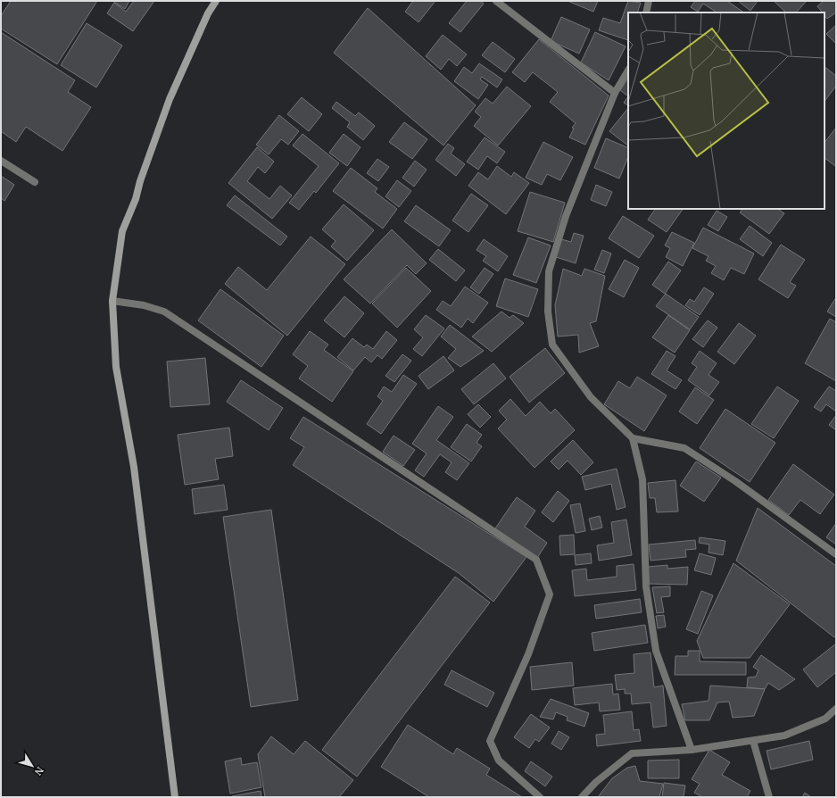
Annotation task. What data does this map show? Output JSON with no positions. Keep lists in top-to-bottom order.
{
  "north": "bottom right"
}
